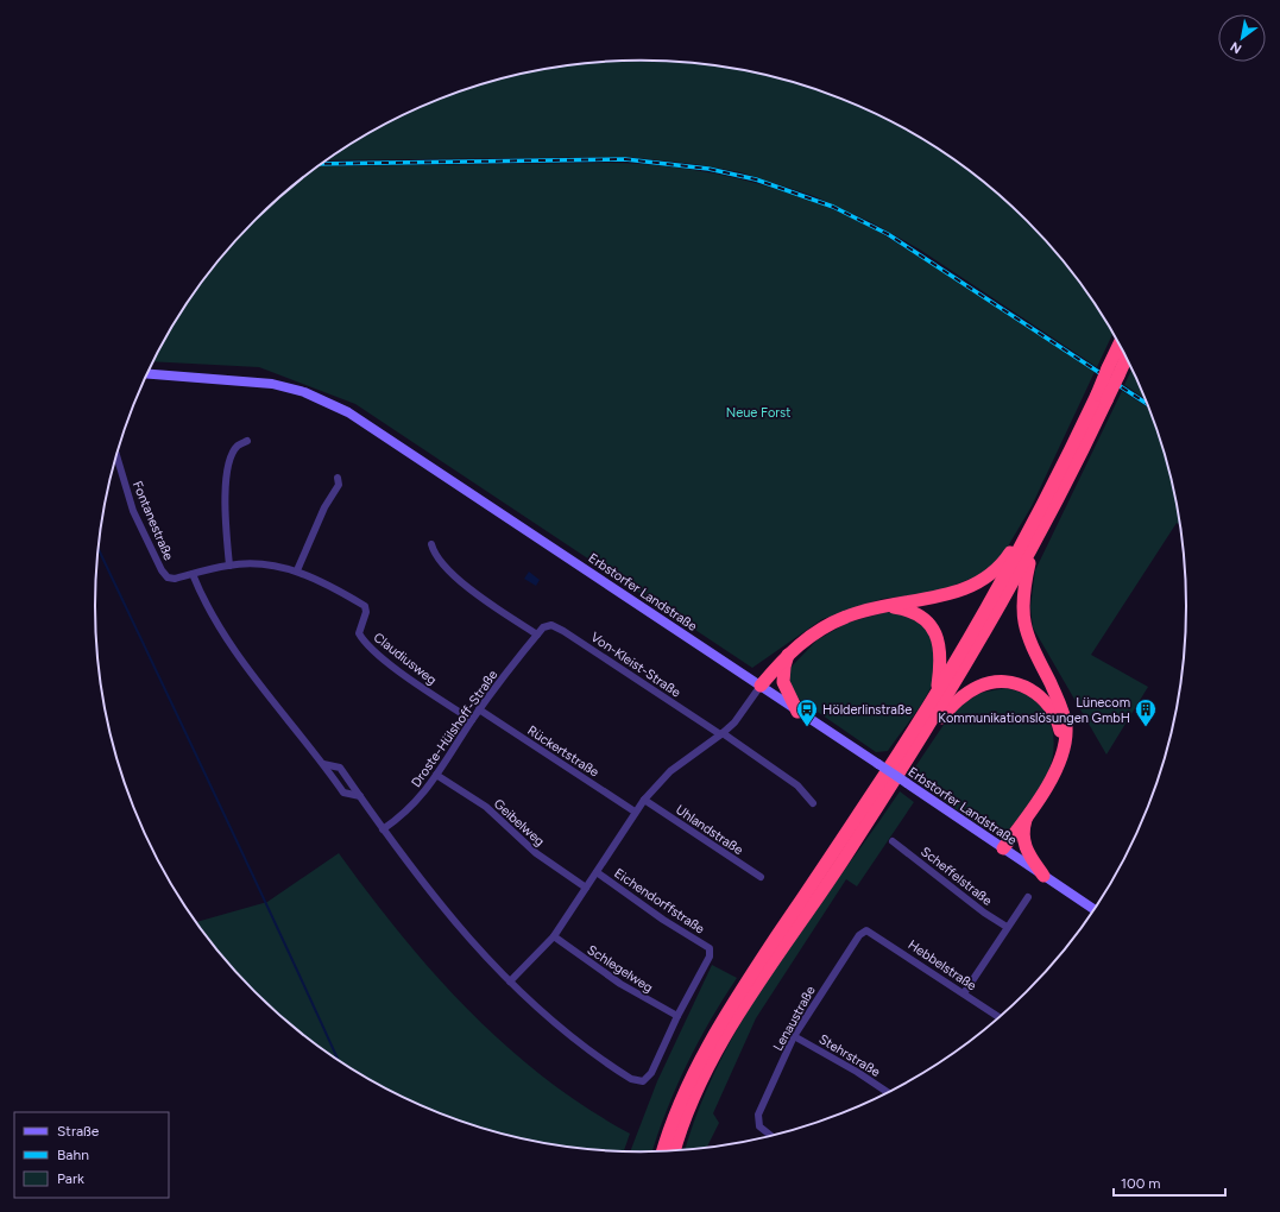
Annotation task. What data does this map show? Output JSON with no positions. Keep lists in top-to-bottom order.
{
  "streets": {
    "street": [
      "Fontanestraße",
      "Erbstorfer Landstraße",
      "Claudiusweg",
      "Von-Kleist-Straße",
      "Droste-Hülshoff-Straße",
      "Rückertstraße",
      "Geibelweg",
      "Uhlandstraße",
      "Scheffelstraße",
      "Eichendorffstraße",
      "Hebbelstraße",
      "Schlegelweg",
      "Lenaustraße",
      "Stehrstraße"
    ]
  },
  "crossings": [
    ["Fontanestraße", "Claudiusweg"],
    ["Claudiusweg", "Droste-Hülshoff-Straße"],
    ["Von-Kleist-Straße", "Droste-Hülshoff-Straße"],
    ["Droste-Hülshoff-Straße", "Rückertstraße"],
    ["Droste-Hülshoff-Straße", "Geibelweg"],
    ["Eichendorffstraße", "Schlegelweg"],
    ["Hebbelstraße", "Lenaustraße"],
    ["Lenaustraße", "Stehrstraße"]
  ],
  "parks": ["Neue Forst"],
  "places": {
    "bus stop": ["Hölderlinstraße"],
    "building": ["Lünecom Kommunikationslösungen GmbH"]
  },
  "legend": ["Straße", "Bahn", "Park"],
  "scale_bar": "100 m",
  "north": "bottom left"
}
